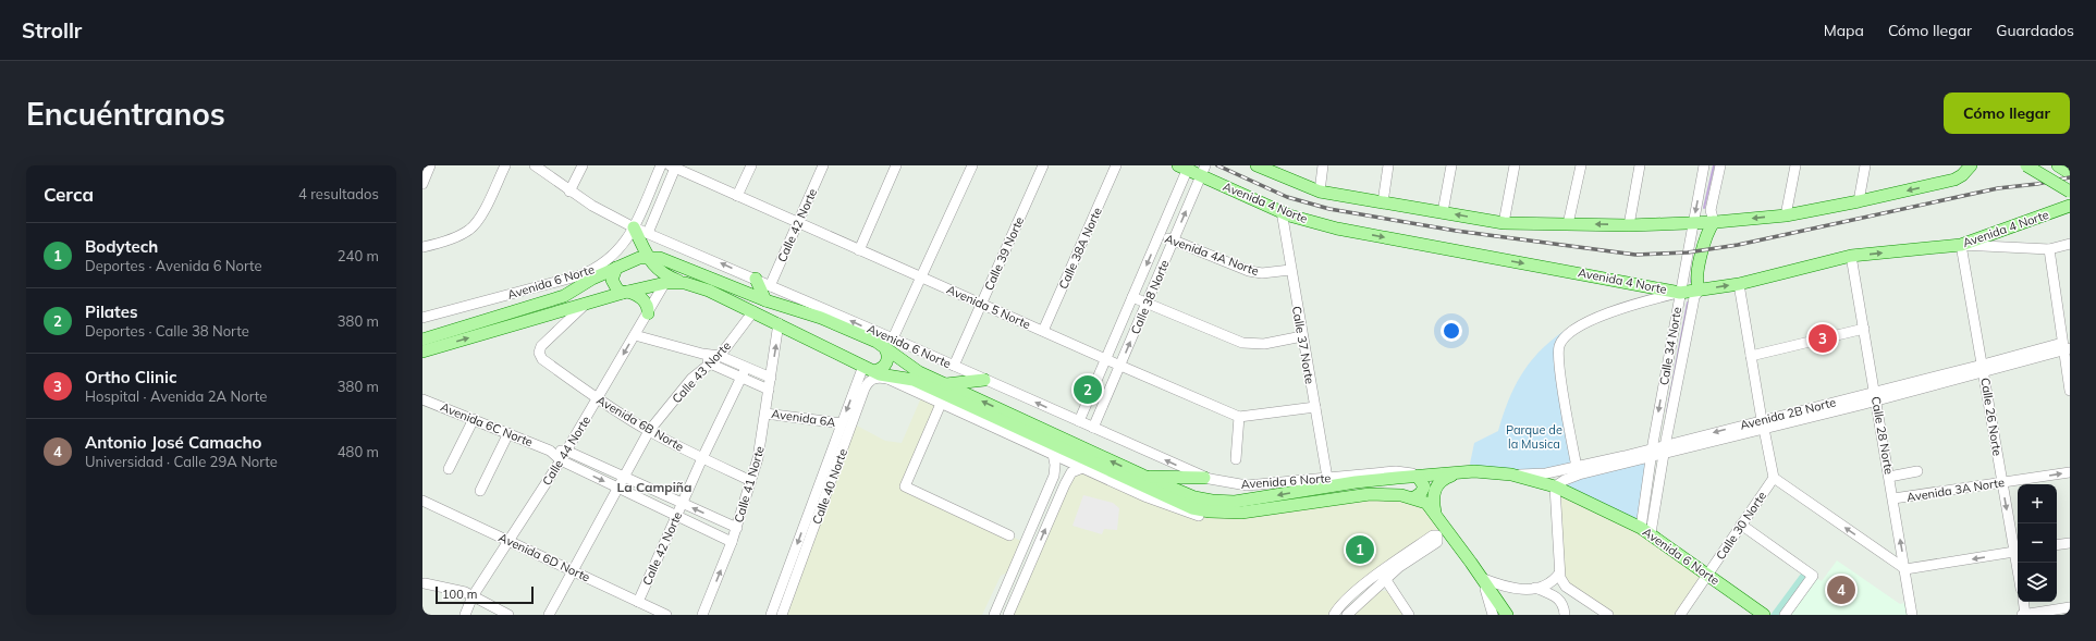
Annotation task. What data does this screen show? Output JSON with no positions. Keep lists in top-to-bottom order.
{
  "streets": {
    "main road": ["Avenida 4 Norte", "Avenida 6 Norte"],
    "street": [
      "Calle 42 Norte",
      "Calle 38A Norte",
      "Calle 39 Norte",
      "Avenida 4A Norte",
      "Calle 38 Norte",
      "Avenida 5 Norte",
      "Calle 37 Norte",
      "Calle 34 Norte",
      "Calle 43 Norte",
      "Avenida 2B Norte",
      "Calle 26 Norte",
      "Avenida 6A",
      "Avenida 6B Norte",
      "Avenida 6C Norte",
      "Calle 28 Norte",
      "Calle 44 Norte",
      "Calle 41 Norte",
      "Calle 40 Norte",
      "Avenida 3A Norte",
      "Calle 30 Norte",
      "Avenida 6D Norte"
    ]
  },
  "crossings": [
    ["Avenida 4 Norte", "Calle 38 Norte"],
    ["Avenida 4 Norte", "Calle 37 Norte"],
    ["Avenida 4 Norte", "Calle 34 Norte"],
    ["Avenida 4 Norte", "Calle 26 Norte"],
    ["Avenida 4 Norte", "Calle 28 Norte"],
    ["Calle 42 Norte", "Avenida 6 Norte"],
    ["Calle 42 Norte", "Avenida 5 Norte"],
    ["Calle 42 Norte", "Avenida 6B Norte"],
    ["Calle 42 Norte", "Avenida 6C Norte"],
    ["Calle 42 Norte", "Avenida 6D Norte"],
    ["Calle 38A Norte", "Avenida 5 Norte"],
    ["Calle 39 Norte", "Avenida 6 Norte"],
    ["Calle 39 Norte", "Avenida 5 Norte"],
    ["Avenida 4A Norte", "Calle 38 Norte"],
    ["Avenida 4A Norte", "Calle 37 Norte"],
    ["Avenida 6 Norte", "Calle 38 Norte"],
    ["Avenida 6 Norte", "Calle 37 Norte"],
    ["Avenida 6 Norte", "Calle 34 Norte"],
    ["Avenida 6 Norte", "Calle 43 Norte"],
    ["Avenida 6 Norte", "Avenida 2B Norte"],
    ["Avenida 6 Norte", "Avenida 6B Norte"],
    ["Avenida 6 Norte", "Calle 44 Norte"],
    ["Avenida 6 Norte", "Calle 41 Norte"],
    ["Avenida 6 Norte", "Calle 40 Norte"],
    ["Avenida 6 Norte", "Calle 30 Norte"],
    ["Calle 38 Norte", "Avenida 5 Norte"],
    ["Calle 34 Norte", "Avenida 2B Norte"],
    ["Calle 43 Norte", "Avenida 6B Norte"],
    ["Calle 43 Norte", "Avenida 6C Norte"],
    ["Calle 43 Norte", "Avenida 6D Norte"],
    ["Avenida 2B Norte", "Calle 26 Norte"],
    ["Avenida 2B Norte", "Calle 28 Norte"],
    ["Calle 26 Norte", "Avenida 3A Norte"],
    ["Avenida 6A", "Calle 41 Norte"],
    ["Avenida 6A", "Calle 40 Norte"],
    ["Avenida 6B Norte", "Calle 44 Norte"],
    ["Avenida 6B Norte", "Calle 41 Norte"],
    ["Avenida 6C Norte", "Calle 44 Norte"],
    ["Avenida 6C Norte", "Calle 41 Norte"],
    ["Calle 28 Norte", "Avenida 3A Norte"],
    ["Calle 44 Norte", "Avenida 6D Norte"]
  ],
  "one_way": ["Calle 41 Norte", "Avenida 3A Norte"],
  "districts": ["La Campiña"],
  "parks": ["Parque de la Musica"],
  "scale_bar": "100 m",
  "page": {
    "header": "Strollr",
    "nav": ["Mapa", "Cómo llegar", "Guardados"],
    "buttons": "Cómo llegar",
    "title": "Encuéntranos",
    "heading": ["Cerca", "4 resultados"],
    "list": [
      {
        "mark": "1",
        "name": "Bodytech",
        "note": "Deportes · Avenida 6 Norte",
        "value": "240 m"
      },
      {
        "mark": "2",
        "name": "Pilates",
        "note": "Deportes · Calle 38 Norte",
        "value": "380 m"
      },
      {
        "mark": "3",
        "name": "Ortho Clinic",
        "note": "Hospital · Avenida 2A Norte",
        "value": "380 m"
      },
      {
        "mark": "4",
        "name": "Antonio José Camacho",
        "note": "Universidad · Calle 29A Norte",
        "value": "480 m"
      }
    ],
    "pins": [
      "3",
      "2",
      "1",
      "4"
    ],
    "map_buttons": ["+", "−"],
    "scale": "100 m"
  }
}
